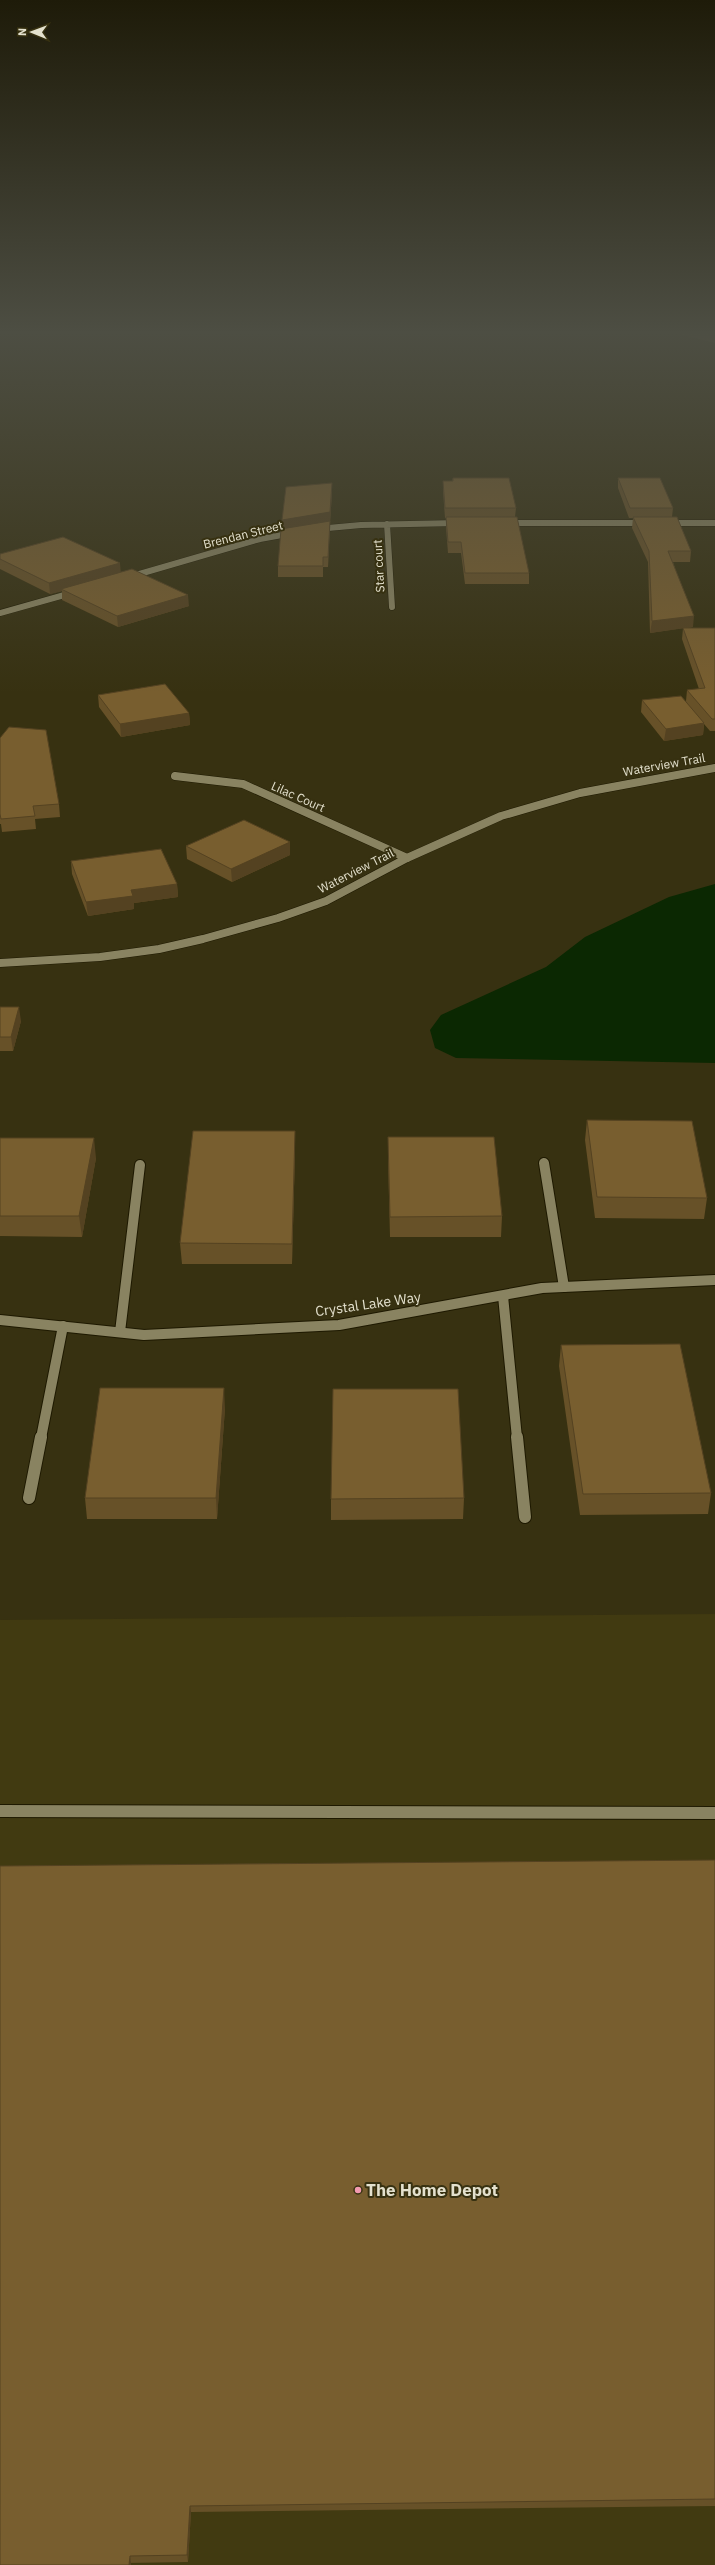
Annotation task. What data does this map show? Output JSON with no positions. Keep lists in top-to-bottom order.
{
  "streets": {
    "street": [
      "Brendan Street",
      "Star court",
      "Waterview Trail",
      "Lilac Court",
      "Crystal Lake Way"
    ]
  },
  "crossings": [
    ["Waterview Trail", "Lilac Court"]
  ],
  "places": ["The Home Depot"],
  "north": "left"
}
